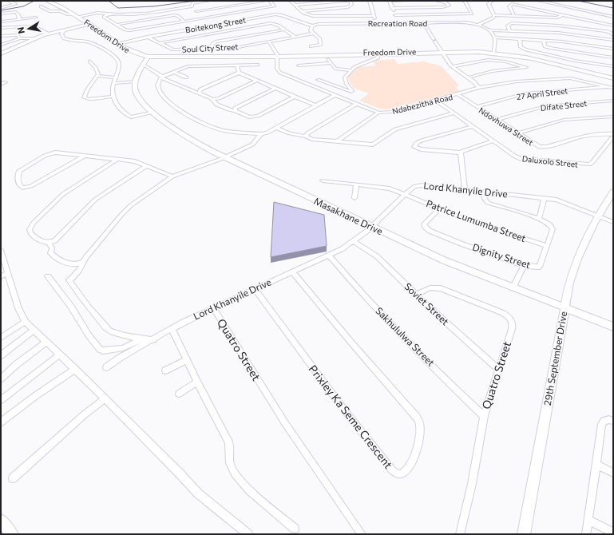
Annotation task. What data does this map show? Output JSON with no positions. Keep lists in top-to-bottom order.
{
  "streets": {
    "street": [
      "Recreation Road",
      "Boitekong Street",
      "Freedom Drive",
      "Soul City Street",
      "27 April Street",
      "Ndabezitha Road",
      "Difate Street",
      "Ndovhuwa Street",
      "Daluxolo Street",
      "Lord Khanyile Drive",
      "Masakhane Drive",
      "Patrice Lumumba Street",
      "Dignity Street",
      "Soviet Street",
      "Sakhululwa Street",
      "Quatro Street",
      "29th September Drive",
      "Prixley Ka Seme Crescent"
    ]
  },
  "crossings": [
    ["Recreation Road", "Boitekong Street"],
    ["Boitekong Street", "Freedom Drive"],
    ["Boitekong Street", "Soul City Street"],
    ["Freedom Drive", "Ndabezitha Road"],
    ["27 April Street", "Ndovhuwa Street"],
    ["Ndabezitha Road", "Ndovhuwa Street"],
    ["Ndabezitha Road", "Daluxolo Street"],
    ["Difate Street", "Ndovhuwa Street"],
    ["Ndovhuwa Street", "Daluxolo Street"],
    ["Lord Khanyile Drive", "Masakhane Drive"],
    ["Lord Khanyile Drive", "Patrice Lumumba Street"],
    ["Lord Khanyile Drive", "Dignity Street"],
    ["Lord Khanyile Drive", "Soviet Street"],
    ["Lord Khanyile Drive", "Sakhululwa Street"],
    ["Lord Khanyile Drive", "Quatro Street"],
    ["Lord Khanyile Drive", "29th September Drive"],
    ["Lord Khanyile Drive", "Prixley Ka Seme Crescent"],
    ["Masakhane Drive", "29th September Drive"],
    ["Patrice Lumumba Street", "Dignity Street"],
    ["Soviet Street", "Quatro Street"],
    ["Sakhululwa Street", "Quatro Street"]
  ],
  "north": "left"
}
